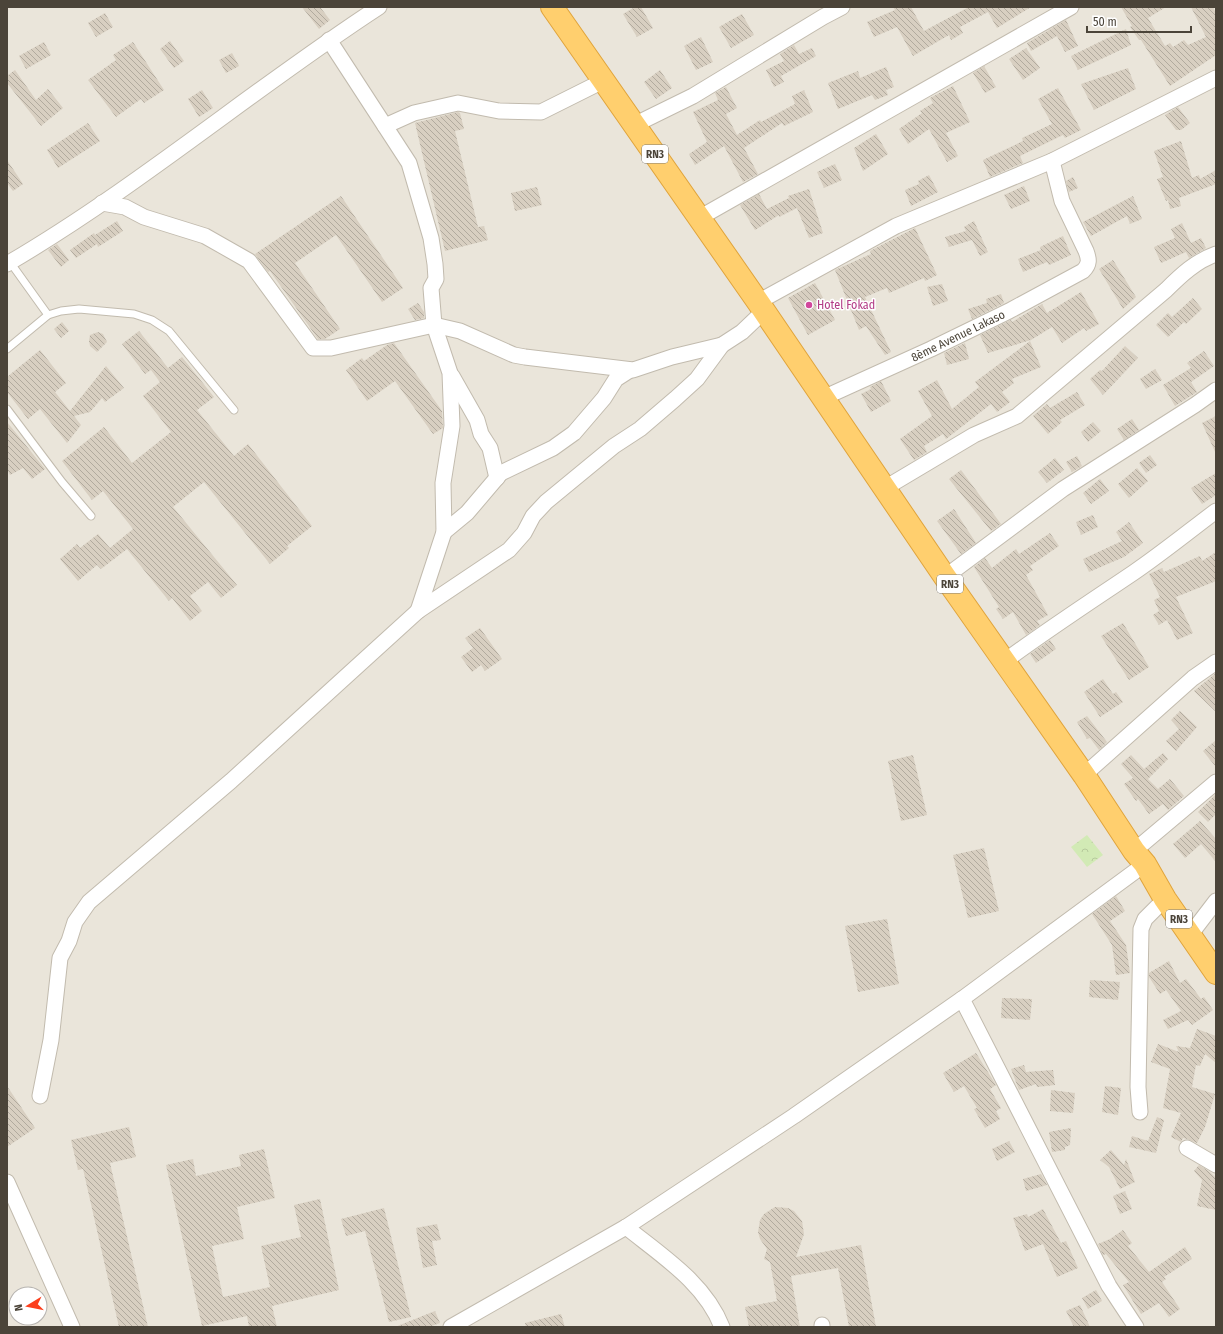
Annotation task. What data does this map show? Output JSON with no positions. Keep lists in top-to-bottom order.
{
  "streets": {
    "highway": ["RN3"],
    "street": ["8ème Avenue Lakaso"]
  },
  "crossings": [
    ["RN3", "8ème Avenue Lakaso"]
  ],
  "places": ["Hotel Fokad"],
  "scale_bar": "50 m",
  "north": "left"
}
